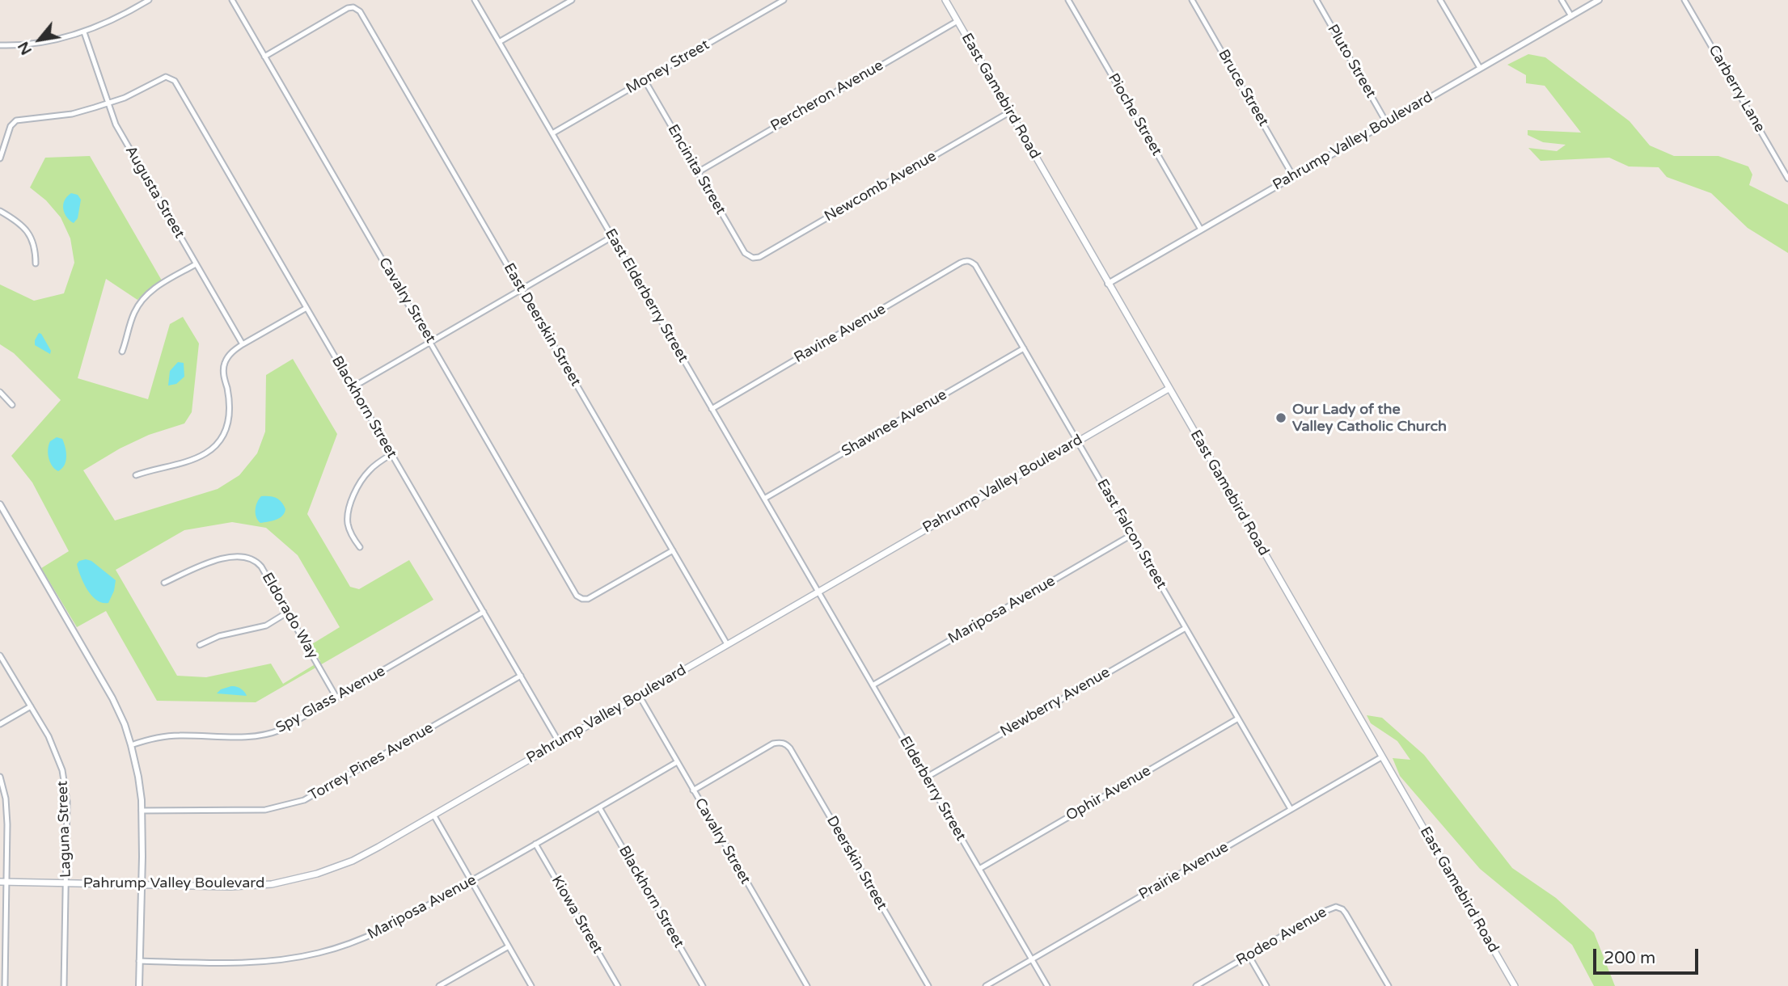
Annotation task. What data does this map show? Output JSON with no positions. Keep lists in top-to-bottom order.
{
  "streets": {
    "main road": ["East Gamebird Road", "Pahrump Valley Boulevard"],
    "street": [
      "Pluto Street",
      "Money Street",
      "Bruce Street",
      "Carberry Lane",
      "Percheron Avenue",
      "Pioche Street",
      "Encinita Street",
      "Newcomb Avenue",
      "Augusta Street",
      "East Elderberry Street",
      "Cavalry Street",
      "East Deerskin Street",
      "Ravine Avenue",
      "Blackhorn Street",
      "Shawnee Avenue",
      "East Falcon Street",
      "Mariposa Avenue",
      "Eldorado Way",
      "Spy Glass Avenue",
      "Newberry Avenue",
      "Torrey Pines Avenue",
      "Elderberry Street",
      "Ophir Avenue",
      "Laguna Street",
      "Deerskin Street",
      "Prairie Avenue",
      "Kiowa Street",
      "Rodeo Avenue"
    ]
  },
  "crossings": [
    ["Pluto Street", "Pahrump Valley Boulevard"],
    ["Money Street", "Encinita Street"],
    ["Money Street", "East Elderberry Street"],
    ["Bruce Street", "Pahrump Valley Boulevard"],
    ["Percheron Avenue", "East Gamebird Road"],
    ["Percheron Avenue", "Encinita Street"],
    ["East Gamebird Road", "Pahrump Valley Boulevard"],
    ["East Gamebird Road", "Newcomb Avenue"],
    ["East Gamebird Road", "Prairie Avenue"],
    ["Pioche Street", "Pahrump Valley Boulevard"],
    ["Pahrump Valley Boulevard", "East Elderberry Street"],
    ["Pahrump Valley Boulevard", "Cavalry Street"],
    ["Pahrump Valley Boulevard", "East Deerskin Street"],
    ["Pahrump Valley Boulevard", "Blackhorn Street"],
    ["Pahrump Valley Boulevard", "East Falcon Street"],
    ["Pahrump Valley Boulevard", "Elderberry Street"],
    ["Pahrump Valley Boulevard", "Laguna Street"],
    ["Encinita Street", "Newcomb Avenue"],
    ["Augusta Street", "Blackhorn Street"],
    ["East Elderberry Street", "Ravine Avenue"],
    ["East Elderberry Street", "Shawnee Avenue"],
    ["East Elderberry Street", "Elderberry Street"],
    ["Cavalry Street", "East Deerskin Street"],
    ["Cavalry Street", "Mariposa Avenue"],
    ["Cavalry Street", "Deerskin Street"],
    ["Ravine Avenue", "East Falcon Street"],
    ["Blackhorn Street", "Mariposa Avenue"],
    ["Blackhorn Street", "Spy Glass Avenue"],
    ["Blackhorn Street", "Torrey Pines Avenue"],
    ["Shawnee Avenue", "East Falcon Street"],
    ["East Falcon Street", "Mariposa Avenue"],
    ["East Falcon Street", "Newberry Avenue"],
    ["East Falcon Street", "Ophir Avenue"],
    ["East Falcon Street", "Prairie Avenue"],
    ["Mariposa Avenue", "Elderberry Street"],
    ["Mariposa Avenue", "Kiowa Street"],
    ["Eldorado Way", "Spy Glass Avenue"],
    ["Newberry Avenue", "Elderberry Street"],
    ["Elderberry Street", "Ophir Avenue"],
    ["Elderberry Street", "Prairie Avenue"]
  ],
  "places": ["Our Lady of the Valley Catholic Church"],
  "scale_bar": "200 m",
  "north": "bottom left"
}
